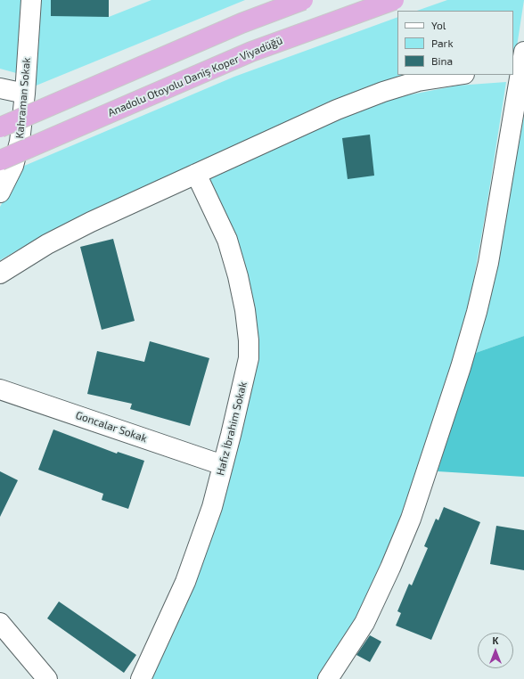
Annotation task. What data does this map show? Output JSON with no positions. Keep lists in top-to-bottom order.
{
  "streets": {
    "highway": ["Anadolu Otoyolu Daniş Koper Viyadüğü"],
    "street": ["Kahraman Sokak", "Goncalar Sokak", "Hafız İbrahim Sokak"]
  },
  "crossings": [
    ["Goncalar Sokak", "Hafız İbrahim Sokak"]
  ],
  "legend": ["Yol", "Park", "Bina"],
  "north": "top"
}
